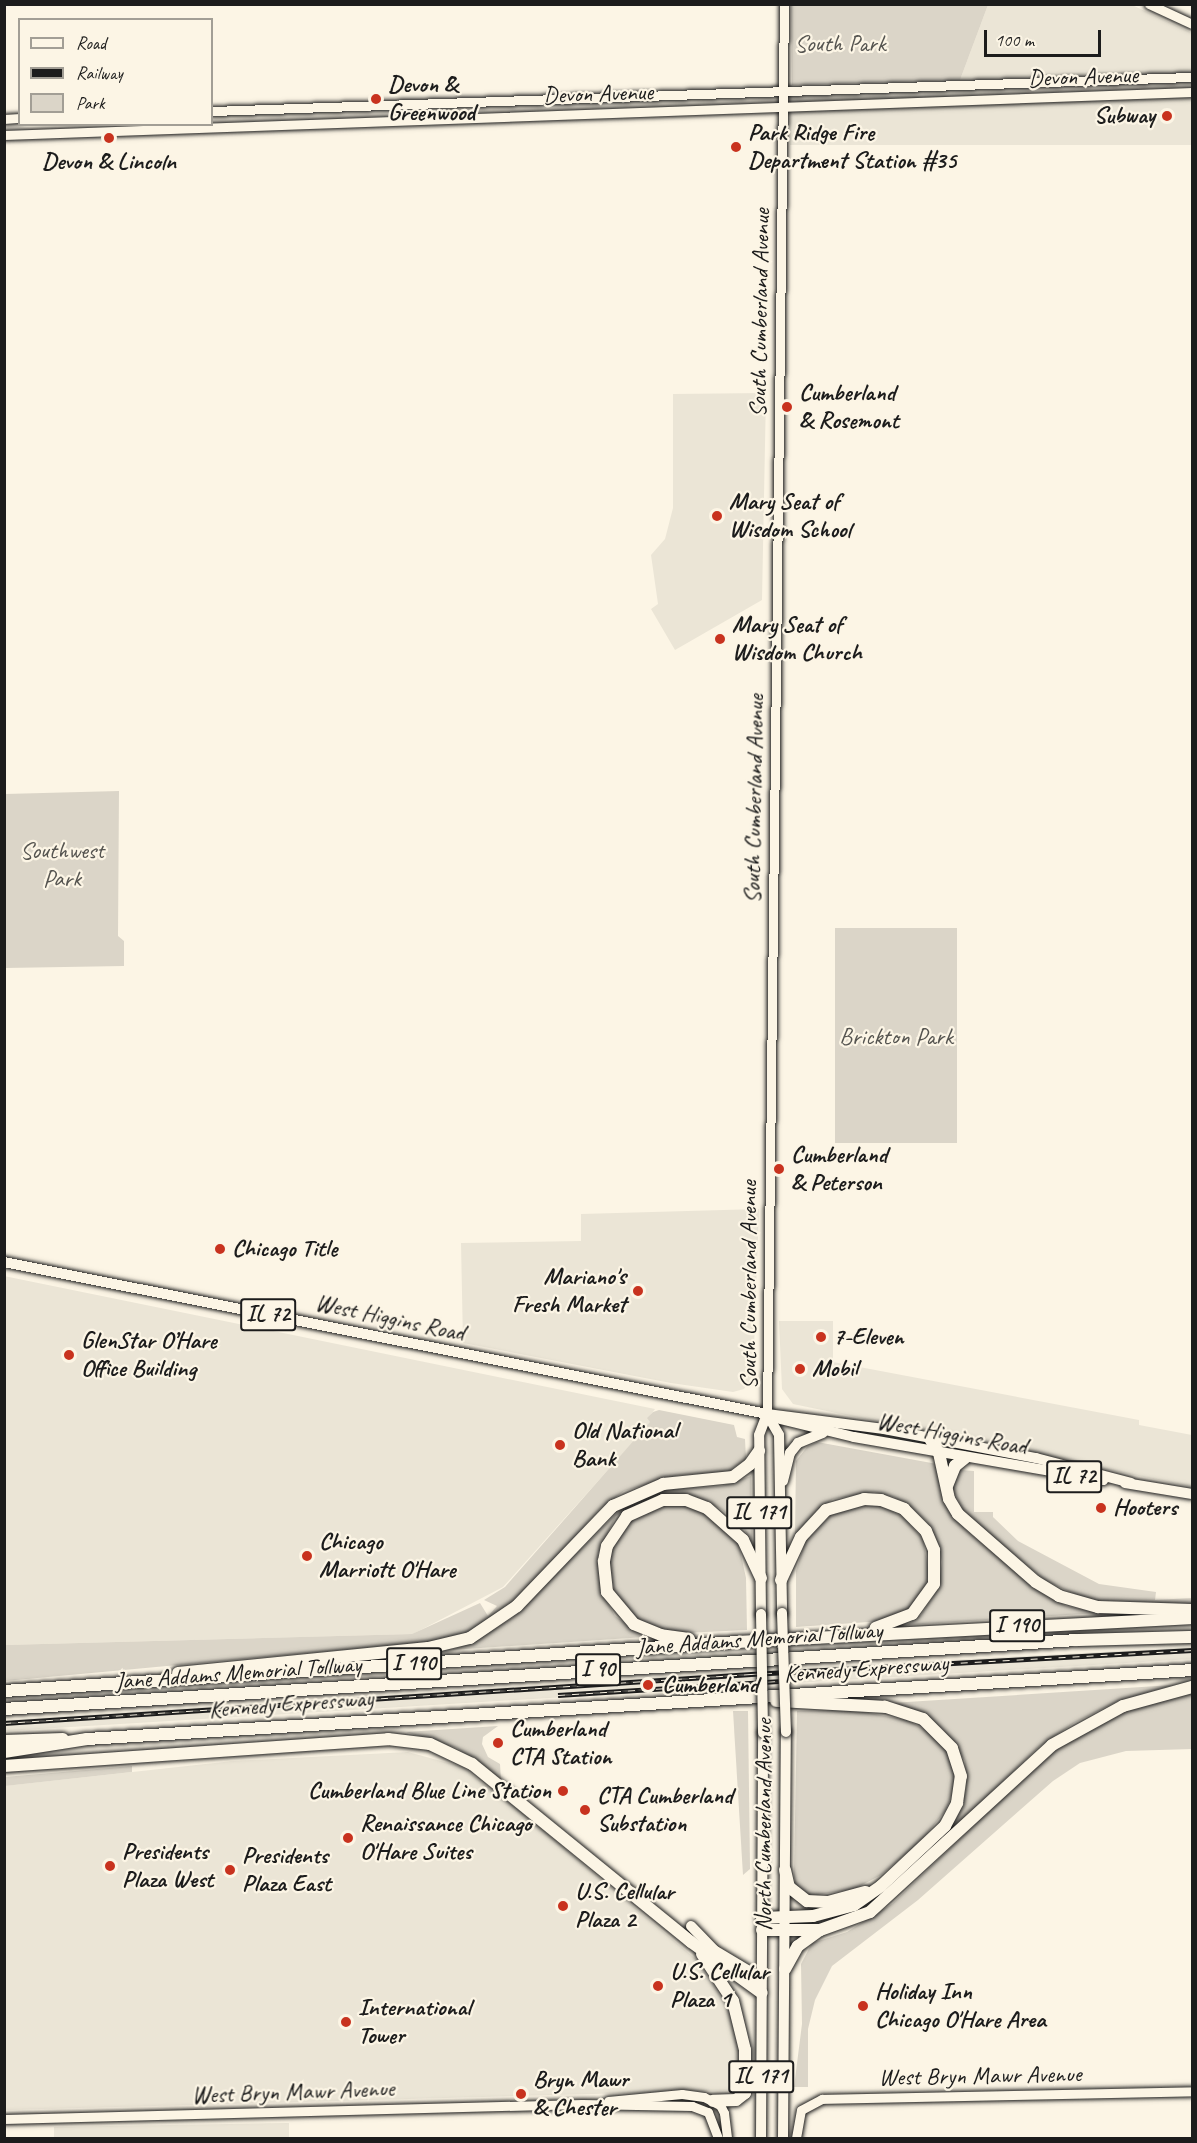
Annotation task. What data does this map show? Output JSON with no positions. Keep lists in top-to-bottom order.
{
  "streets": {
    "highway": [
      "I 190",
      "Jane Addams Memorial Tollway",
      "Kennedy Expressway",
      "I 90"
    ],
    "main road": [
      "IL 72",
      "West Higgins Road",
      "IL 171",
      "North Cumberland Avenue"
    ],
    "street": ["Devon Avenue", "South Cumberland Avenue", "West Bryn Mawr Avenue"]
  },
  "crossings": [
    ["Devon Avenue", "South Cumberland Avenue"],
    ["South Cumberland Avenue", "West Higgins Road"],
    ["South Cumberland Avenue", "North Cumberland Avenue"],
    ["West Higgins Road", "North Cumberland Avenue"],
    ["Kennedy Expressway", "I 90"]
  ],
  "parks": ["South Park", "Southwest Park", "Brickton Park"],
  "places": [
    "Devon & Greenwood",
    "Subway",
    "Devon & Lincoln",
    "Park Ridge Fire Department Station #35",
    "Cumberland & Rosemont",
    "Mary Seat of Wisdom School",
    "Mary Seat of Wisdom Church",
    "Cumberland & Peterson",
    "Chicago Title",
    "Mariano's Fresh Market",
    "7-Eleven",
    "GlenStar O’Hare Office Building",
    "Mobil",
    "Old National Bank",
    "Hooters",
    "Chicago Marriott O'Hare",
    "Cumberland",
    "Cumberland CTA Station",
    "Cumberland Blue Line Station",
    "CTA Cumberland Substation",
    "Renaissance Chicago O'Hare Suites",
    "Presidents Plaza West",
    "Presidents Plaza East",
    "U.S. Cellular Plaza 2",
    "U.S. Cellular Plaza 1",
    "Holiday Inn Chicago O'Hare Area",
    "International Tower",
    "Bryn Mawr & Chester"
  ],
  "legend": ["Road", "Railway", "Park"],
  "scale_bar": "100 m"
}
